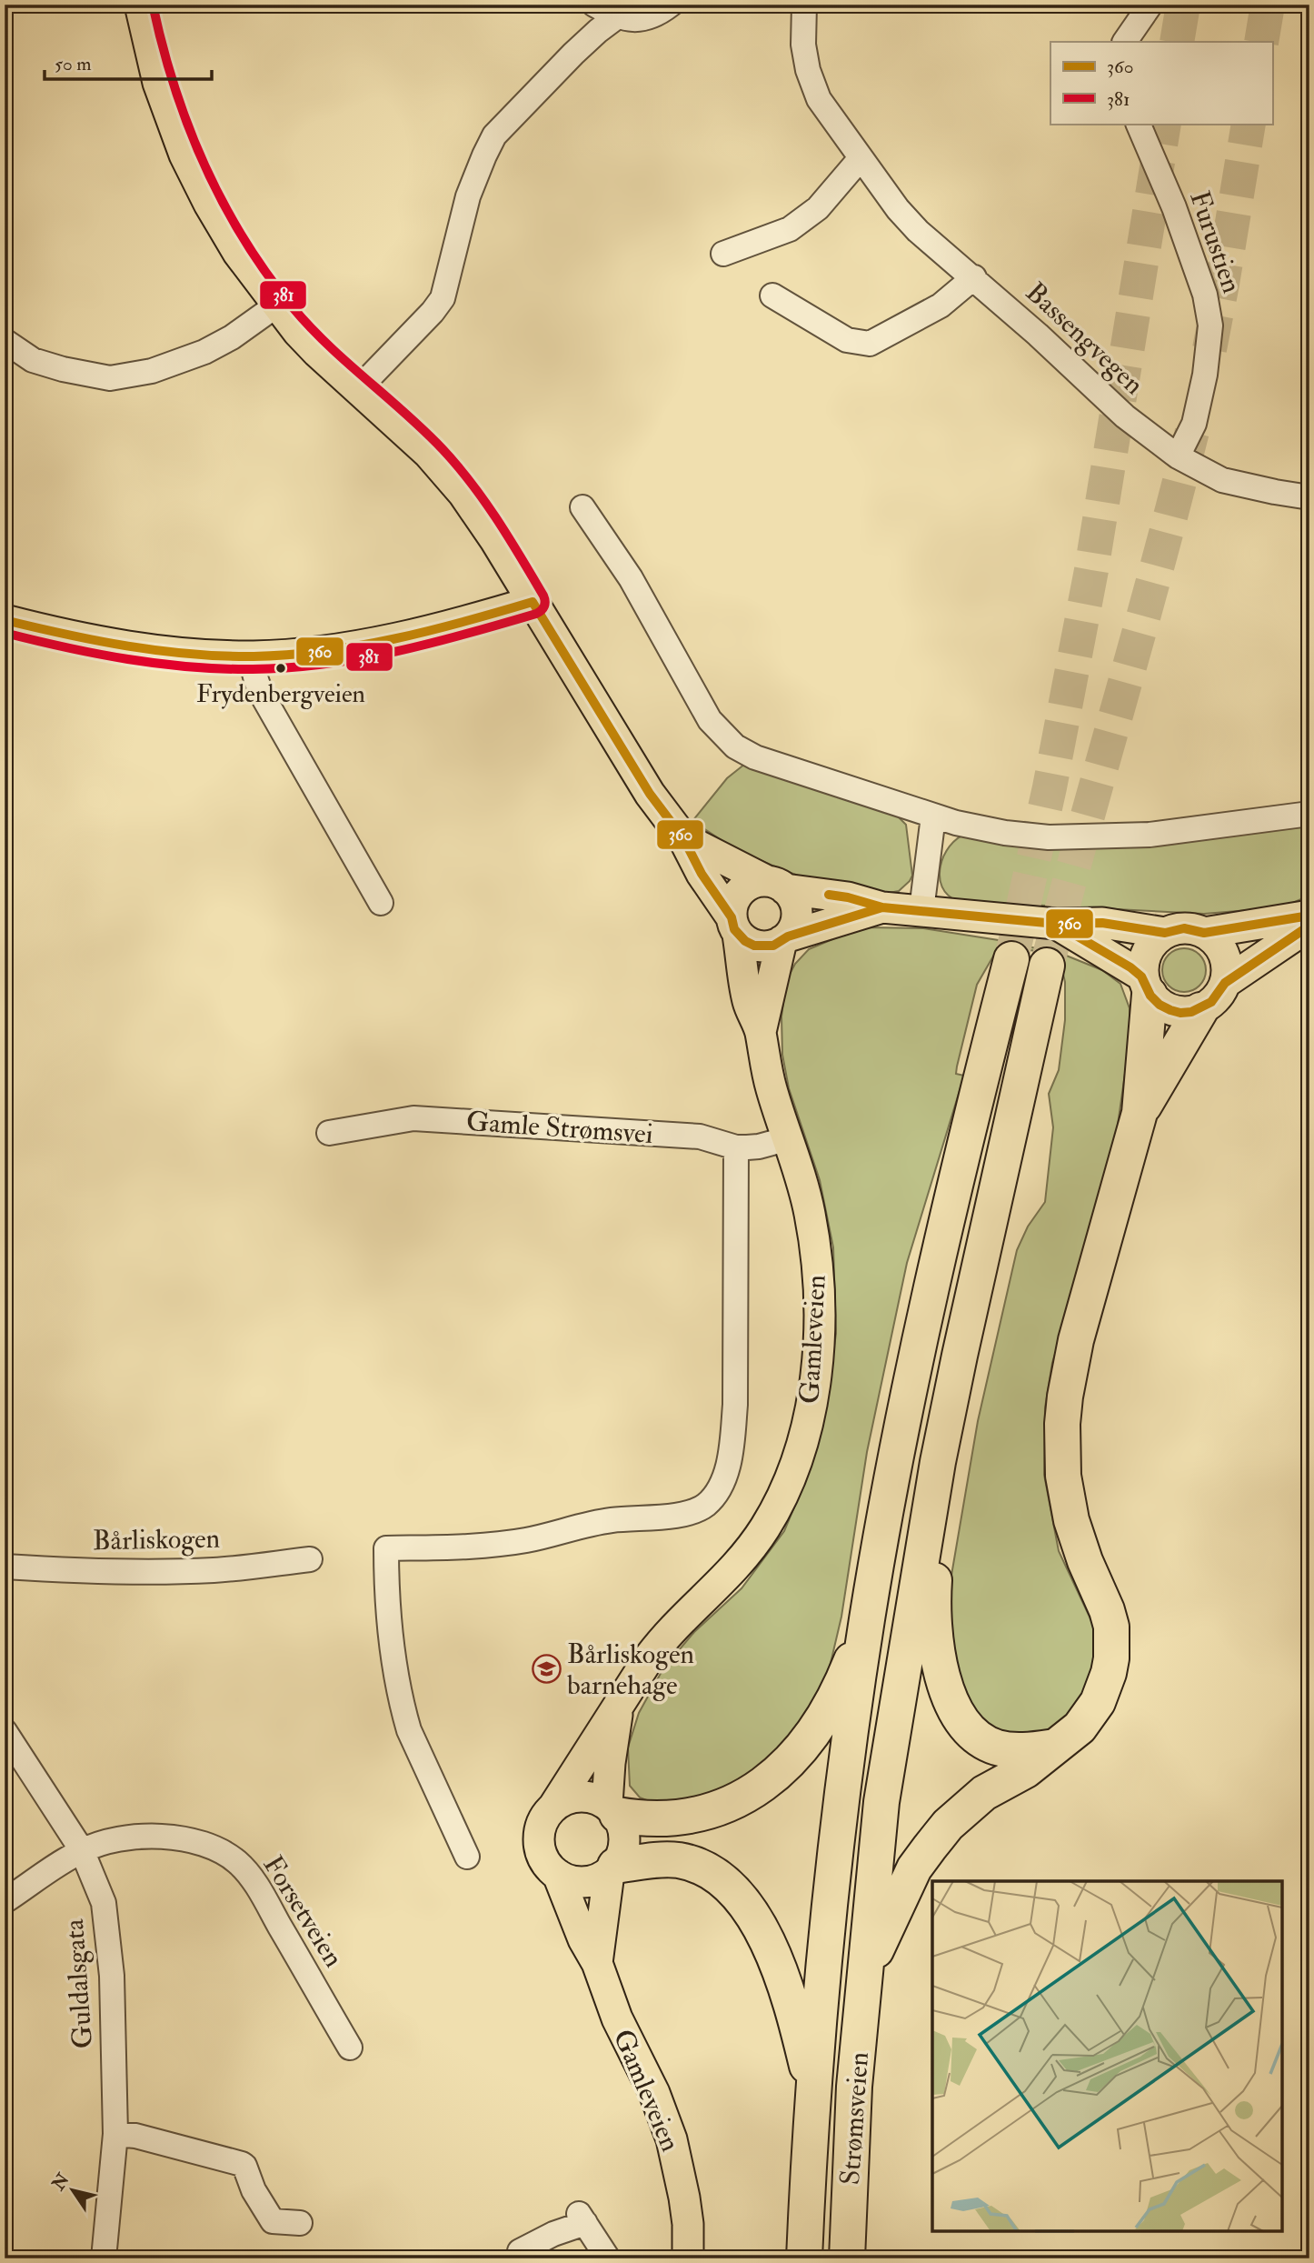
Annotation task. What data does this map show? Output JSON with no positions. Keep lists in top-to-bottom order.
{
  "streets": {
    "highway": ["Strømsveien"],
    "main road": ["Gamleveien"],
    "street": [
      "Furustien",
      "Bassengvegen",
      "Gamle Strømsvei",
      "Bårliskogen",
      "Forsetveien",
      "Guldalsgata"
    ]
  },
  "crossings": [
    ["Furustien", "Bassengvegen"],
    ["Gamle Strømsvei", "Gamleveien"],
    ["Forsetveien", "Guldalsgata"]
  ],
  "places": {
    "other": ["Frydenbergveien"],
    "school or university": ["Bårliskogen barnehage"]
  },
  "lines": ["transit line 381", "transit line 360"],
  "legend": ["360", "381"],
  "scale_bar": "50 m",
  "north": "top left"
}
